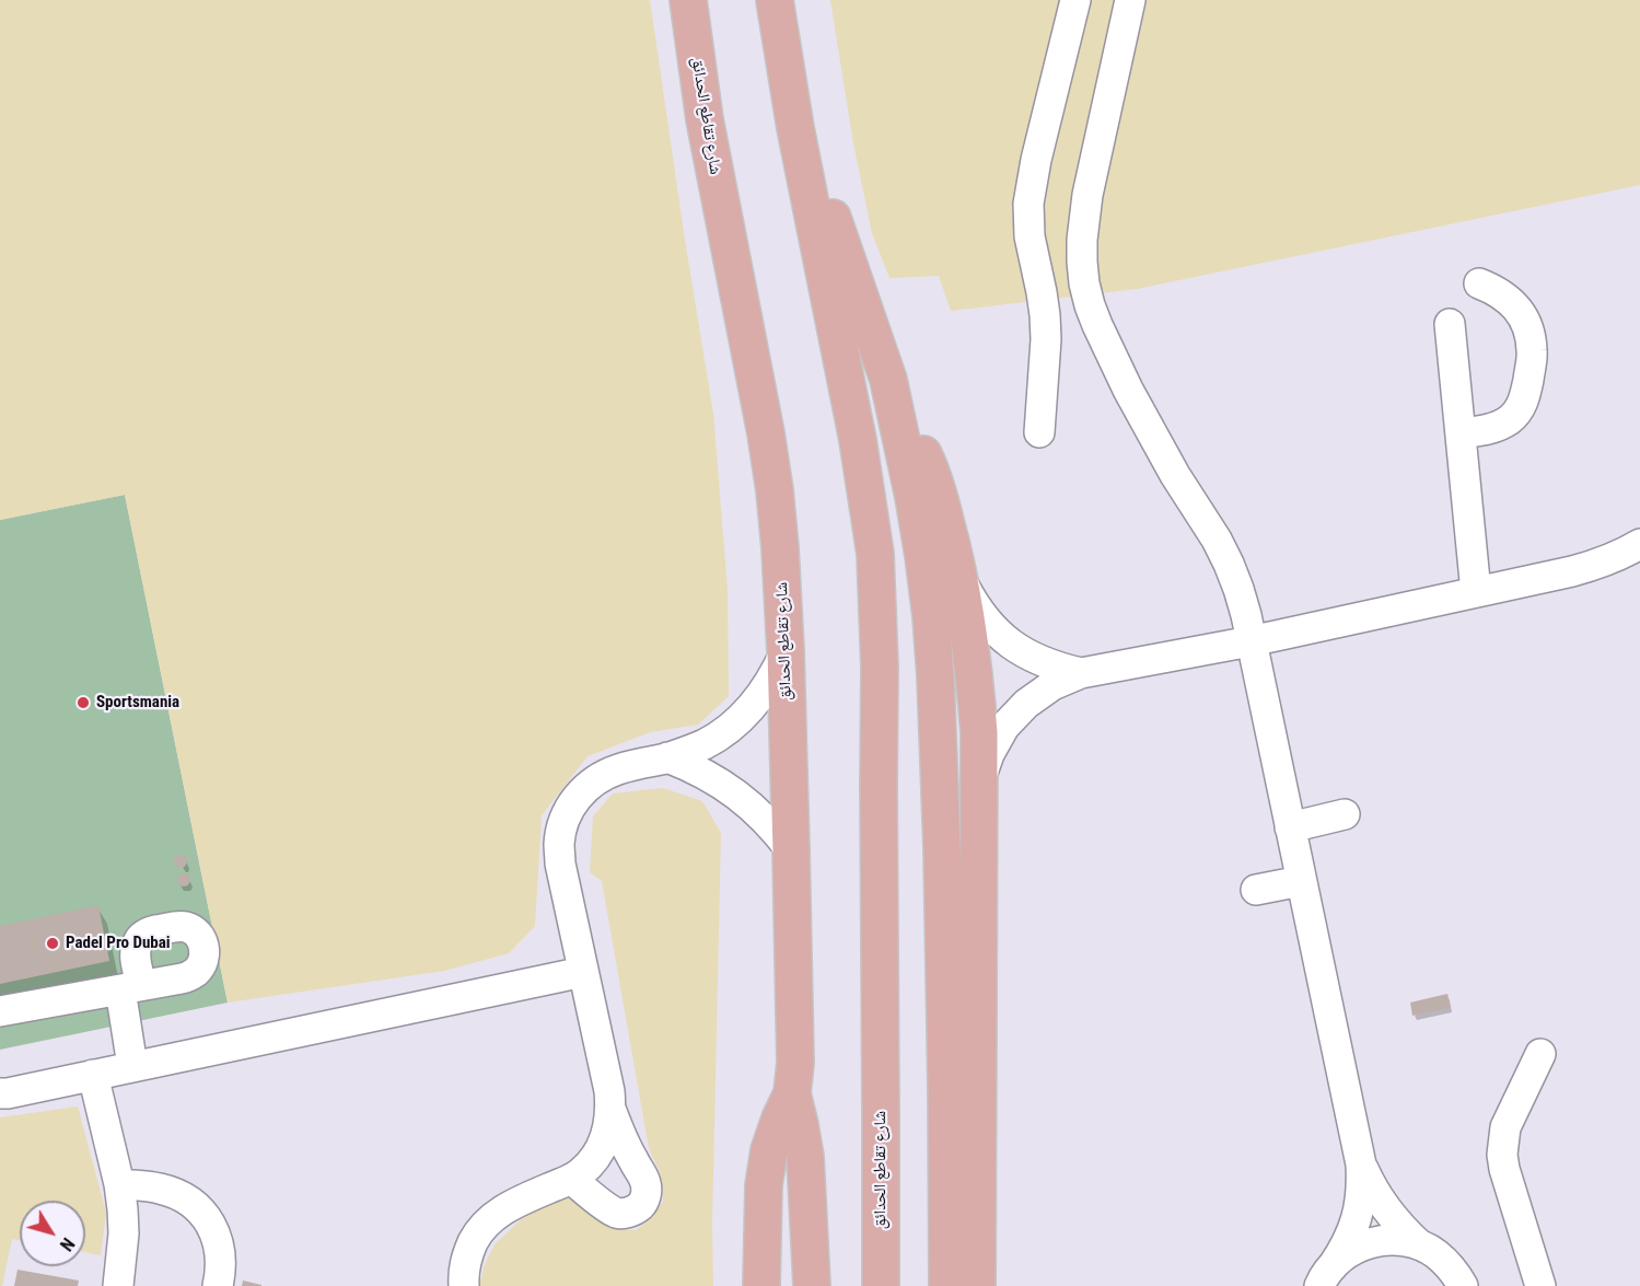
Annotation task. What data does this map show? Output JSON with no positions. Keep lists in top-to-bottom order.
{
  "streets": {
    "main road": ["شارع تقاطع الحدائق"]
  },
  "places": ["Sportsmania", "Padel Pro Dubai"],
  "north": "bottom right"
}
